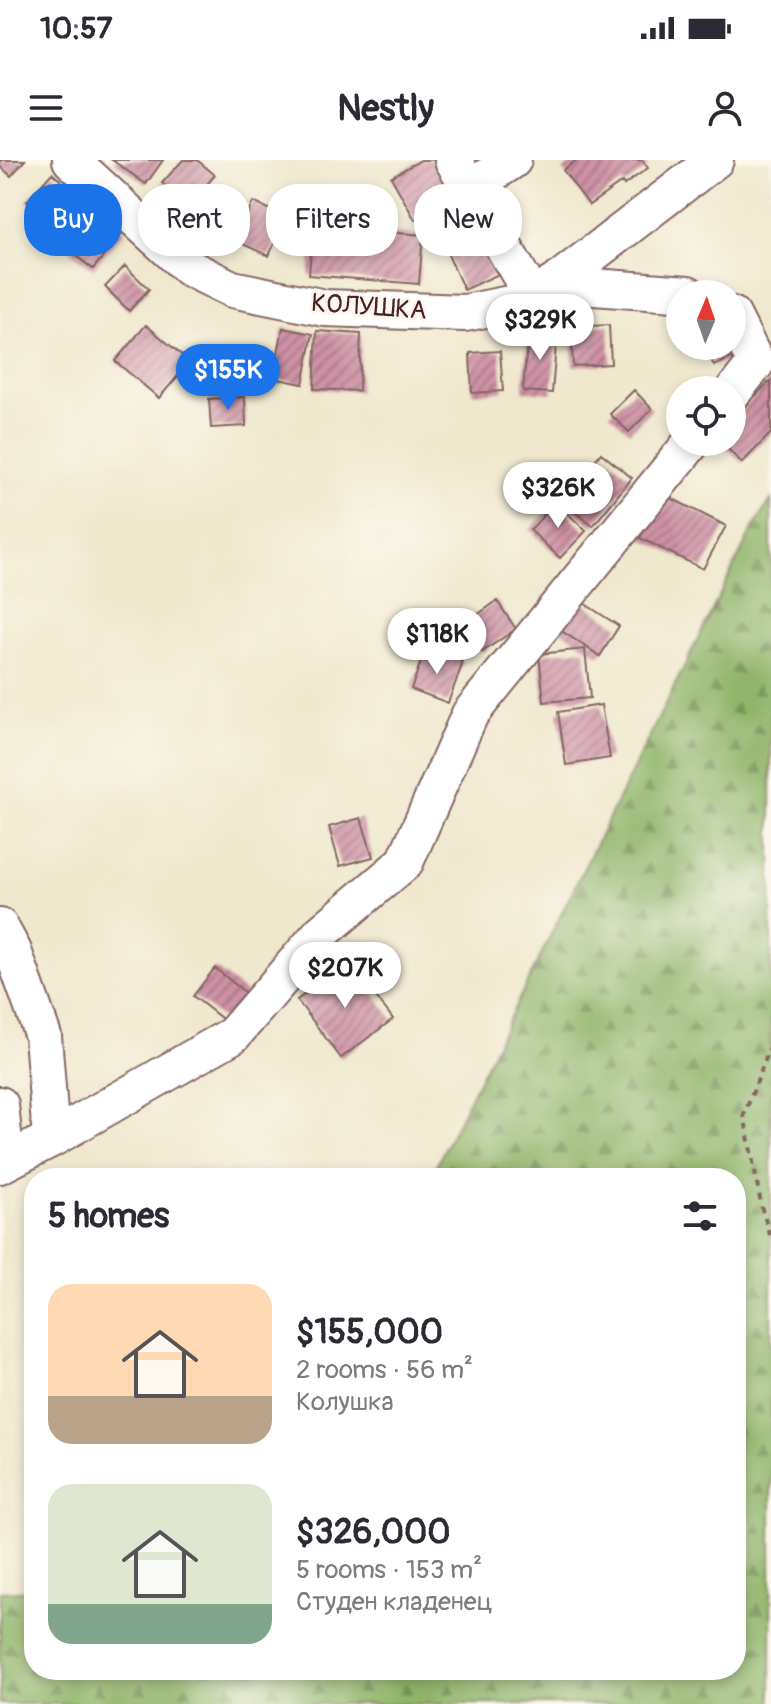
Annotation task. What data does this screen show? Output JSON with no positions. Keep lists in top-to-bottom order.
{
  "streets": {
    "street": ["КОЛУШКА"]
  },
  "north": "top",
  "page": {
    "status": "10:57",
    "header": "Nestly",
    "chip": [
      "Buy",
      "Rent",
      "Filters",
      "New"
    ],
    "price": [
      "$329K",
      "$155K",
      "$326K",
      "$118K",
      "$207K"
    ],
    "heading": "5 homes",
    "list": [
      {
        "name": "$155,000",
        "note": "2 rooms · 56 m² · Колушка"
      },
      {
        "name": "$326,000",
        "note": "5 rooms · 153 m² · Студен кладенец"
      }
    ]
  }
}
